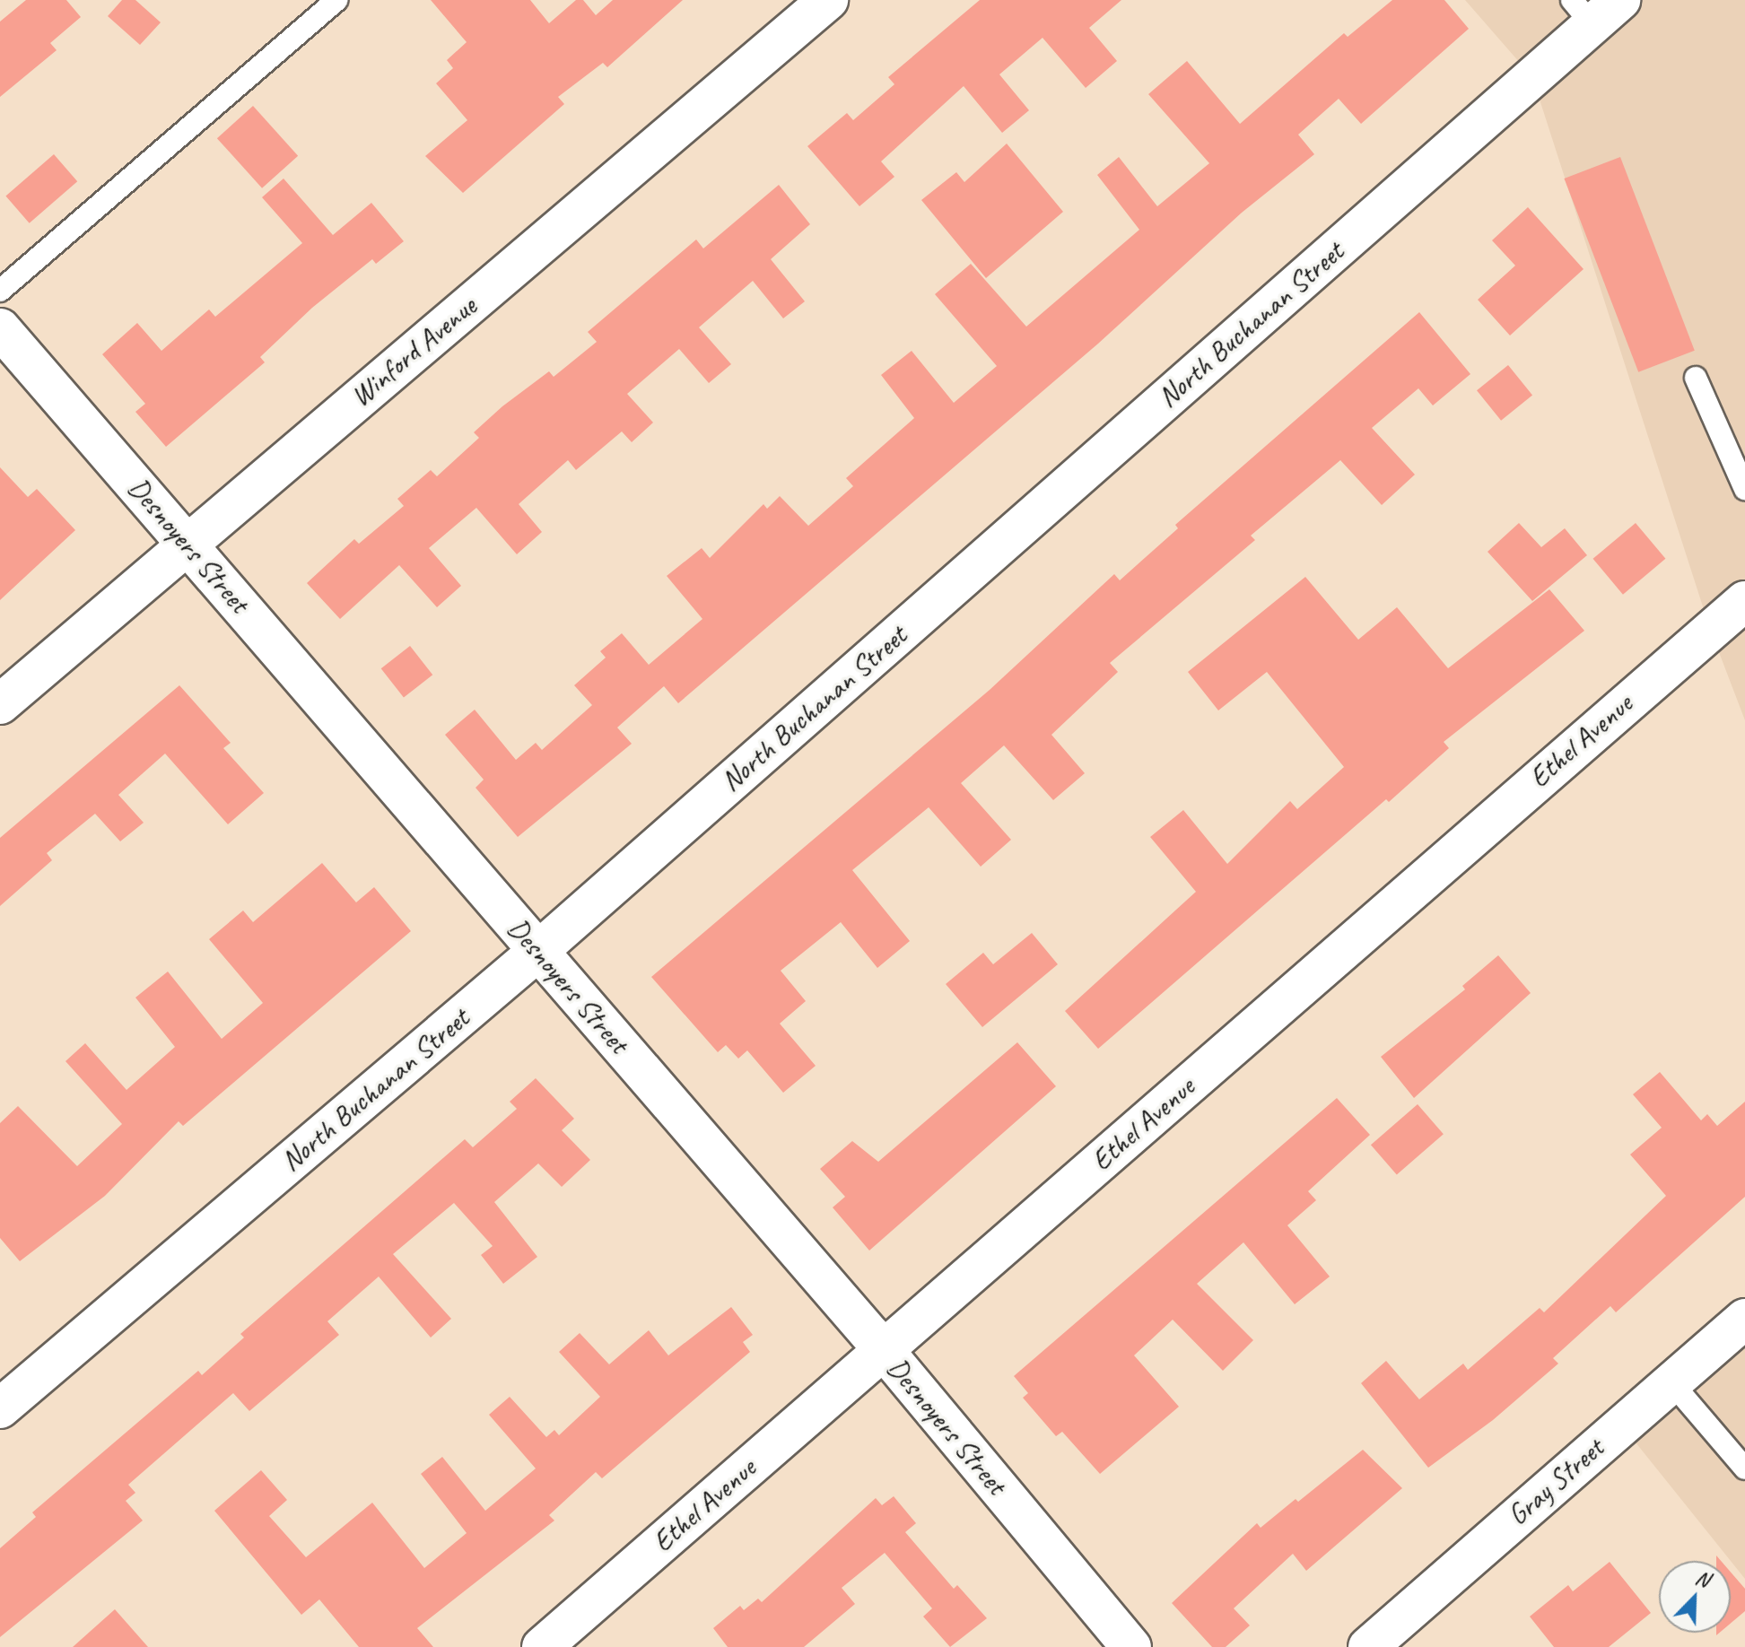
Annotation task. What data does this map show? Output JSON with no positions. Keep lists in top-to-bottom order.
{
  "streets": {
    "street": [
      "North Buchanan Street",
      "Winford Avenue",
      "Desnoyers Street",
      "Ethel Avenue",
      "Gray Street"
    ]
  },
  "crossings": [
    ["North Buchanan Street", "Desnoyers Street"],
    ["Winford Avenue", "Desnoyers Street"],
    ["Desnoyers Street", "Ethel Avenue"]
  ],
  "north": "top right"
}
